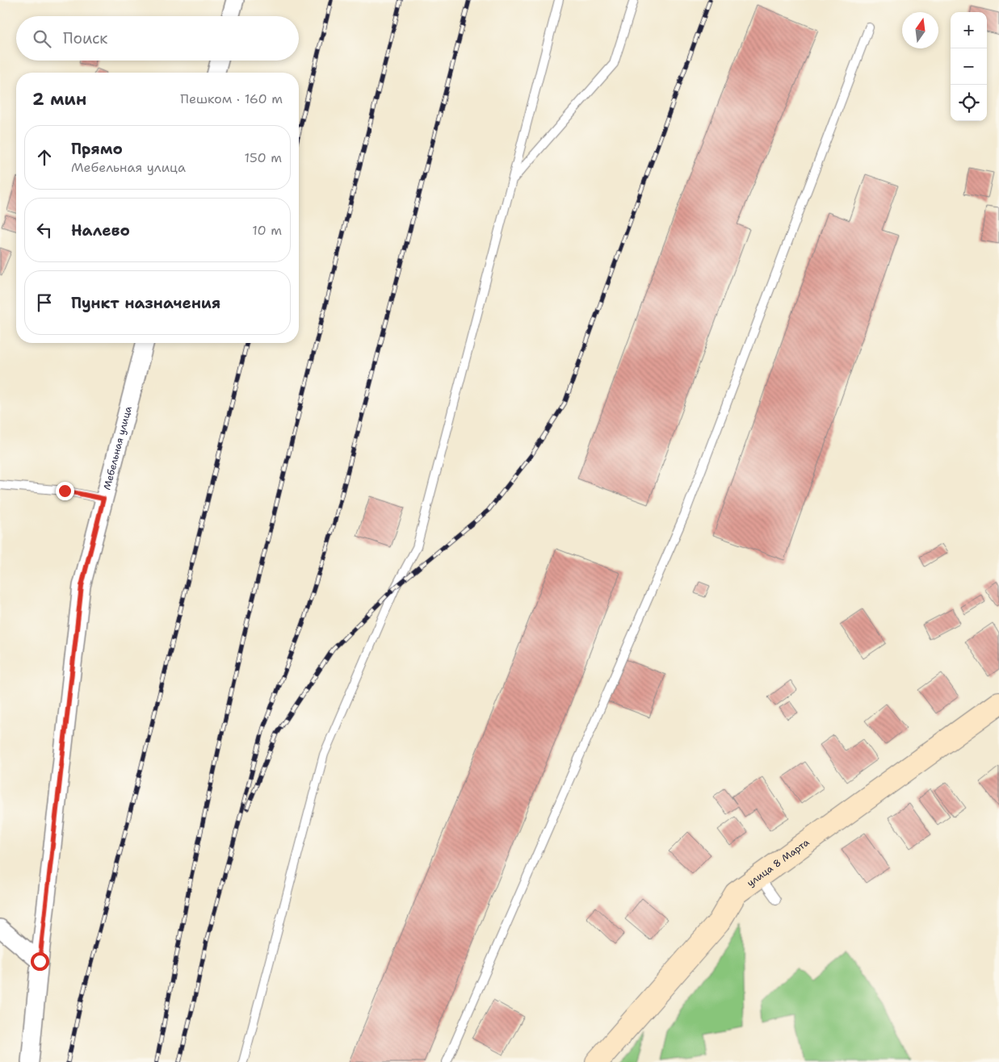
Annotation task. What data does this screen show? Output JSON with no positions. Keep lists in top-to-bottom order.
{
  "streets": {
    "main road": ["улица 8 Марта"],
    "street": ["Мебельная улица"]
  },
  "north": "top",
  "page": {
    "map_buttons": ["+", "−"],
    "search": "Поиск",
    "heading": ["2 мин", "Пешком · 160 m"],
    "list": [
      ["Прямо", "Мебельная улица", "150 m"],
      ["Налево", "10 m"],
      "Пункт назначения"
    ]
  }
}
